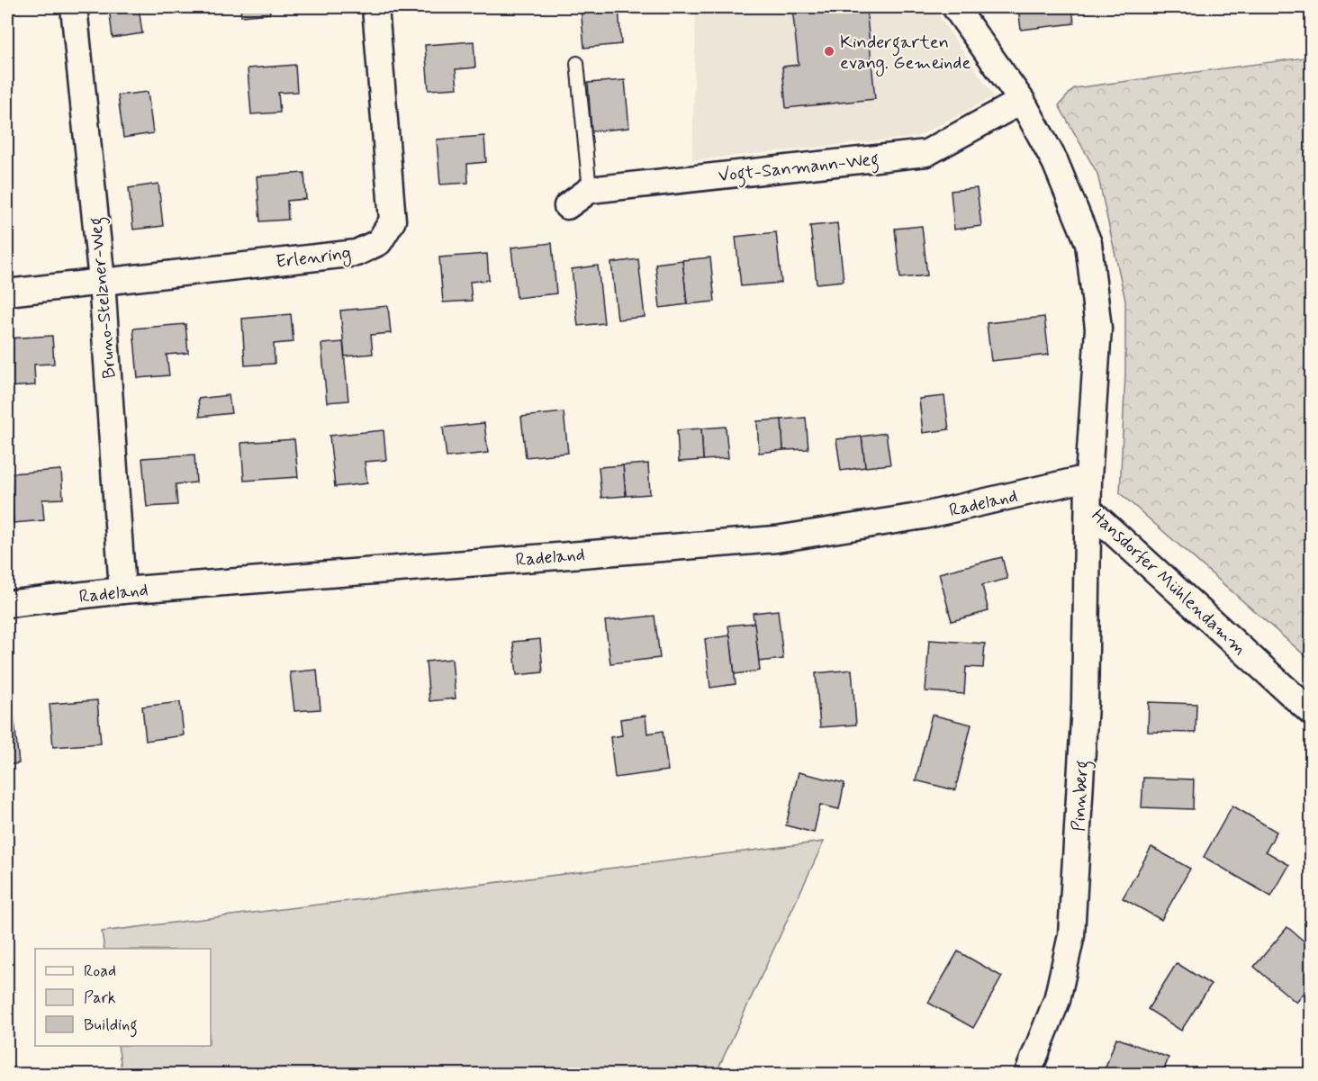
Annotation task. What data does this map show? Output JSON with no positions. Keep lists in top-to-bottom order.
{
  "streets": {
    "street": [
      "Vogt-Sanmann-Weg",
      "Erlenring",
      "Bruno-Stelzner-Weg",
      "Radeland",
      "Hansdorfer Mühlendamm",
      "Pinnberg"
    ]
  },
  "crossings": [
    ["Vogt-Sanmann-Weg", "Hansdorfer Mühlendamm"],
    ["Erlenring", "Bruno-Stelzner-Weg"],
    ["Bruno-Stelzner-Weg", "Radeland"],
    ["Radeland", "Hansdorfer Mühlendamm"],
    ["Hansdorfer Mühlendamm", "Pinnberg"]
  ],
  "places": ["Kindergarten evang. Gemeinde"],
  "legend": ["Road", "Park", "Building"]
}
